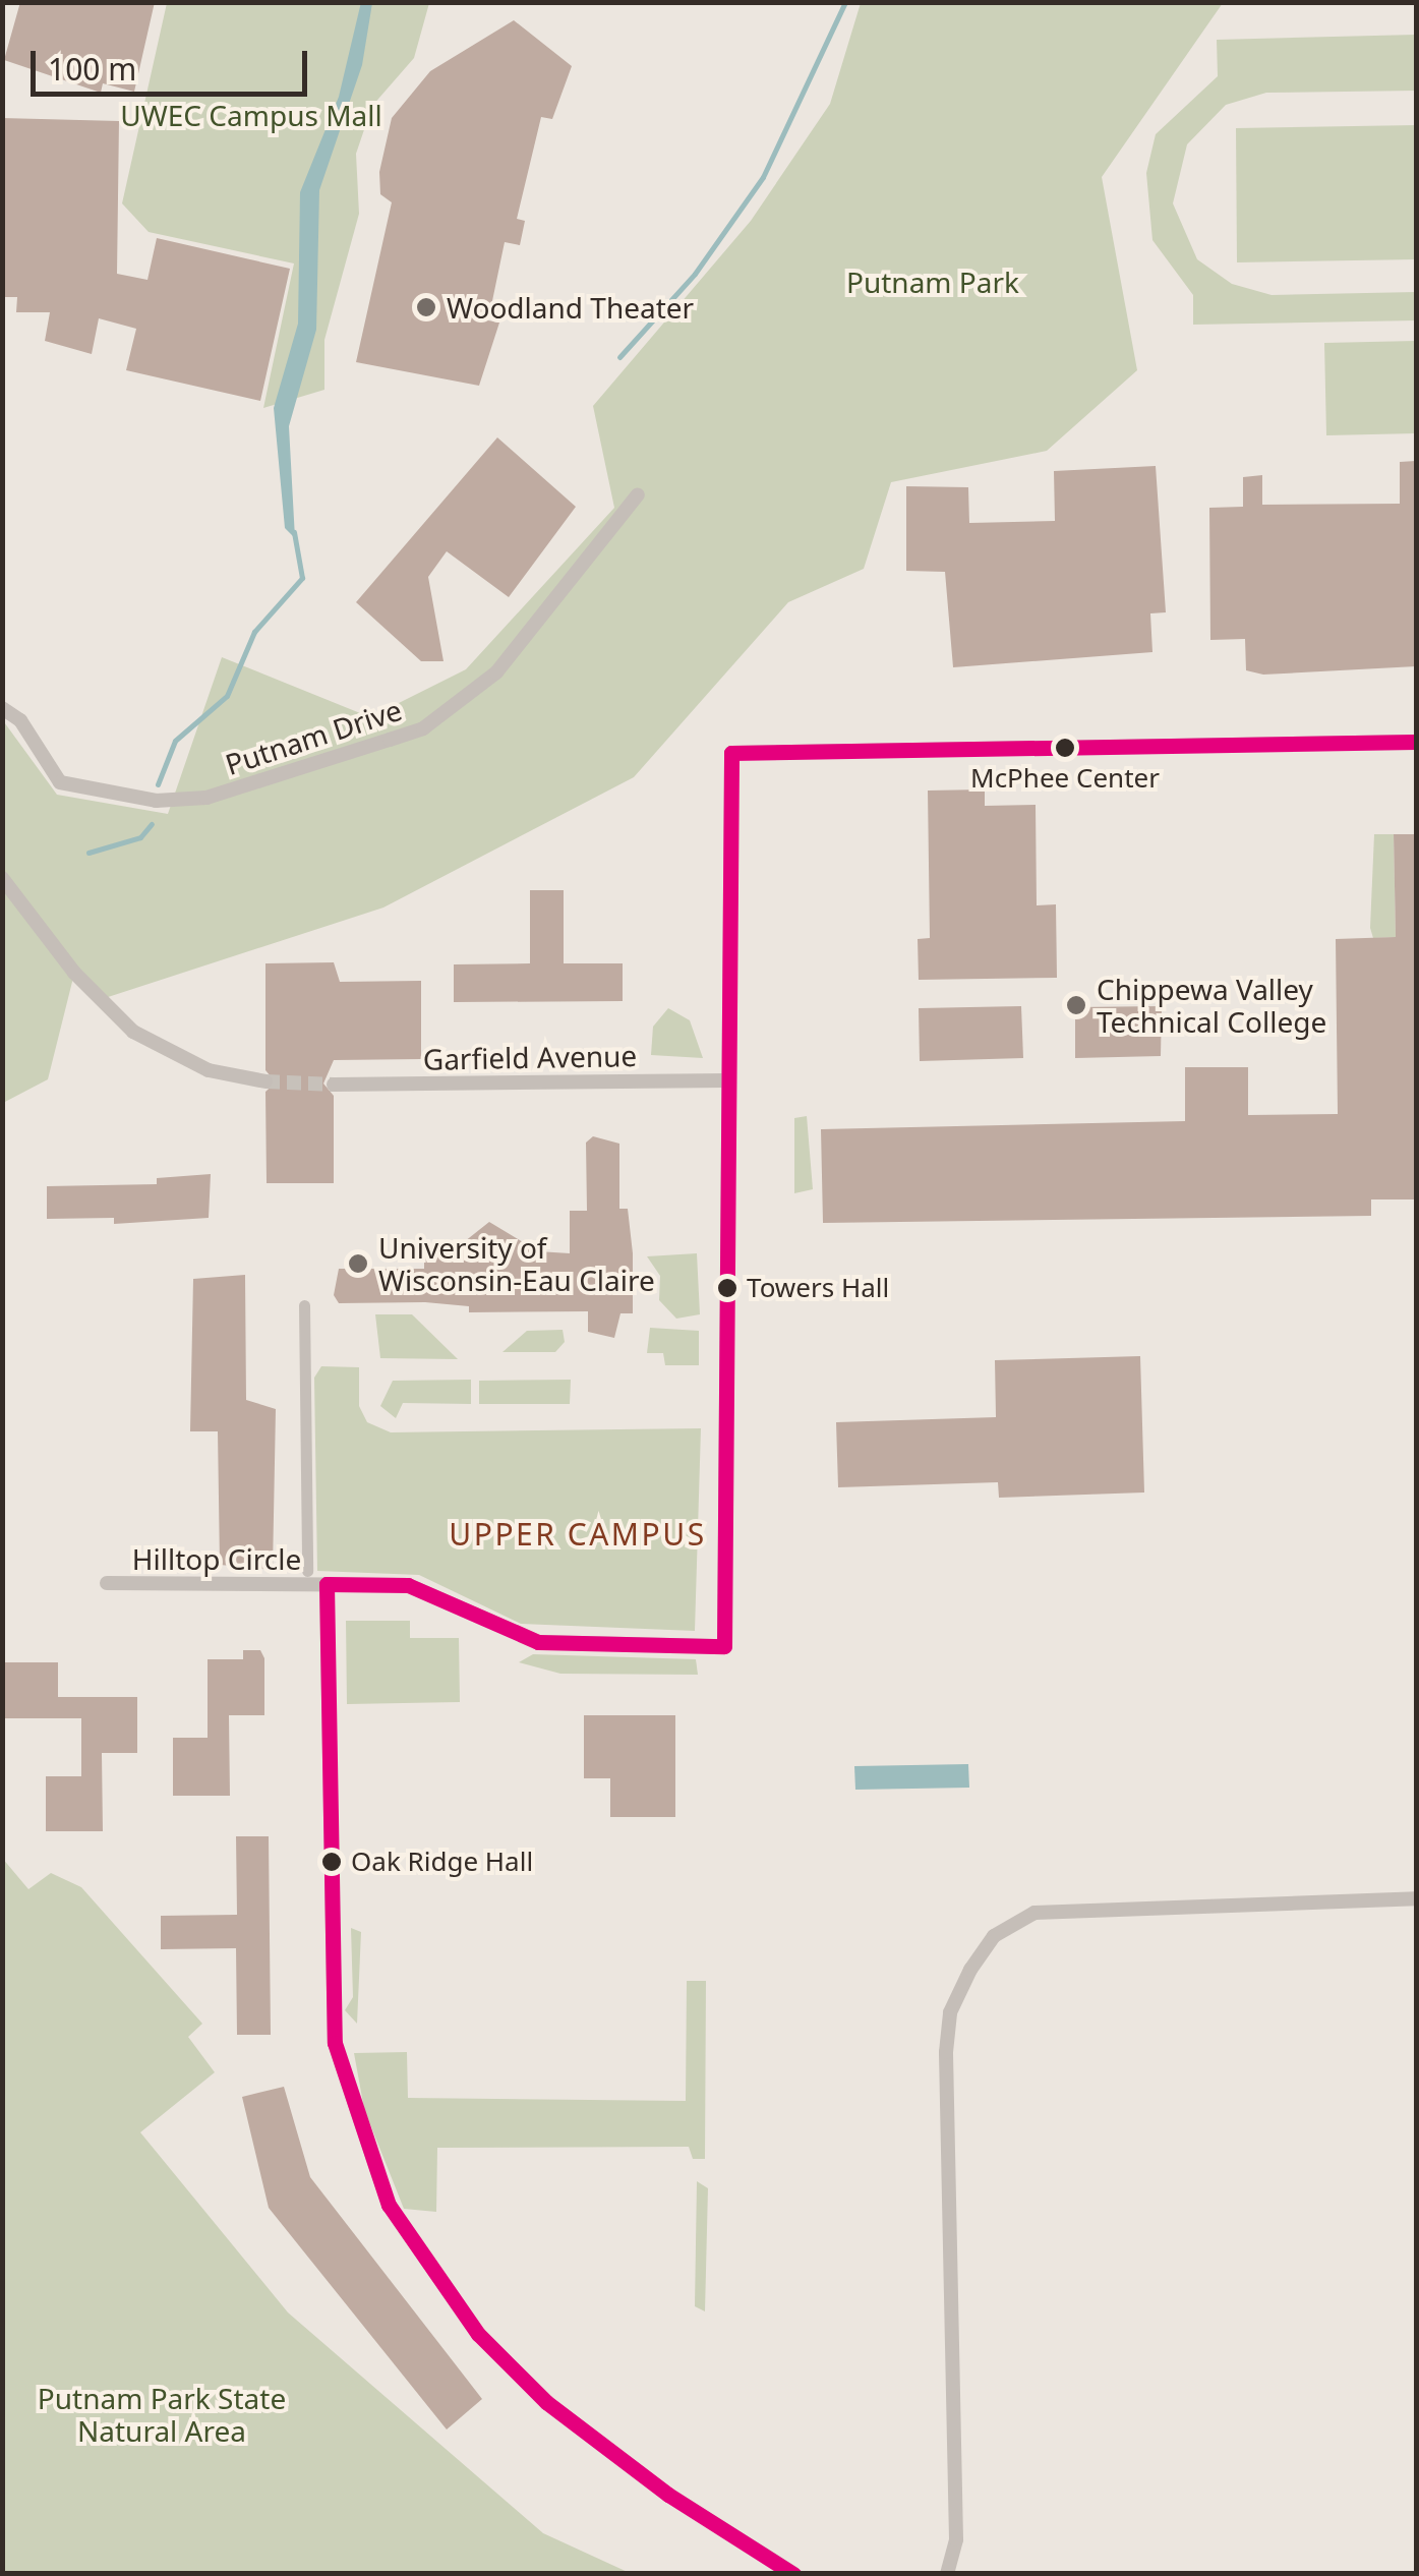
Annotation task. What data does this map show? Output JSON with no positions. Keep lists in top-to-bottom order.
{
  "streets": {
    "street": ["Putnam Drive", "Garfield Avenue", "Hilltop Circle"]
  },
  "crossings": [
    ["Garfield Avenue", "Hilltop Circle"]
  ],
  "districts": ["UPPER CAMPUS"],
  "parks": ["UWEC Campus Mall", "Putnam Park", "Putnam Park State Natural Area"],
  "places": [
    "Woodland Theater",
    "McPhee Center",
    "Chippewa Valley Technical College",
    "University of Wisconsin-Eau Claire",
    "Towers Hall",
    "Oak Ridge Hall"
  ],
  "scale_bar": "100 m"
}
